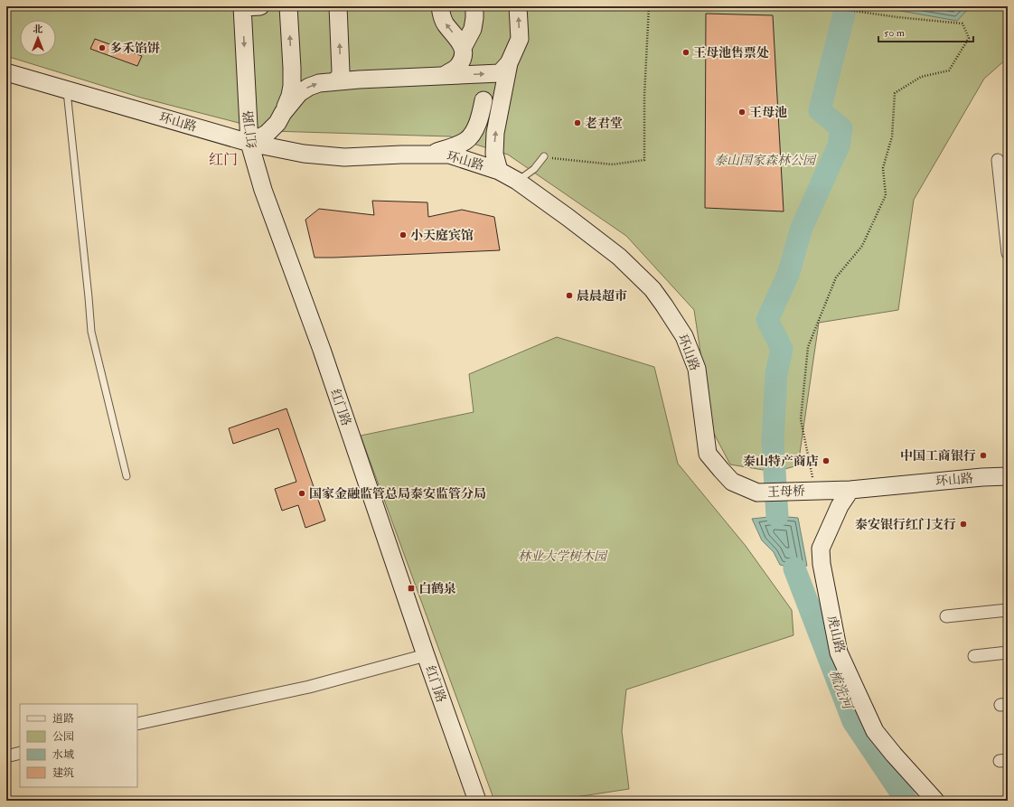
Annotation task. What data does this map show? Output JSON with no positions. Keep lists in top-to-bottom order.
{
  "streets": {
    "main road": [
      "环山路",
      "红门路",
      "王母桥",
      "虎山路"
    ]
  },
  "crossings": [
    ["环山路", "红门路"],
    ["环山路", "王母桥"],
    ["环山路", "虎山路"]
  ],
  "districts": ["红门"],
  "water": ["梳洗河"],
  "parks": ["泰山国家森林公园", "林业大学树木园"],
  "places": {
    "other": [
      "多禾馅饼",
      "王母池售票处",
      "王母池",
      "老君堂",
      "小天庭宾馆",
      "晨晨超市",
      "中国工商银行",
      "泰山特产商店",
      "国家金融监管总局泰安监管分局",
      "泰安银行红门支行"
    ],
    "transit": ["白鹤泉"]
  },
  "legend": [
    "道路",
    "公园",
    "水域",
    "建筑"
  ],
  "scale_bar": "50 m",
  "north": "top"
}
